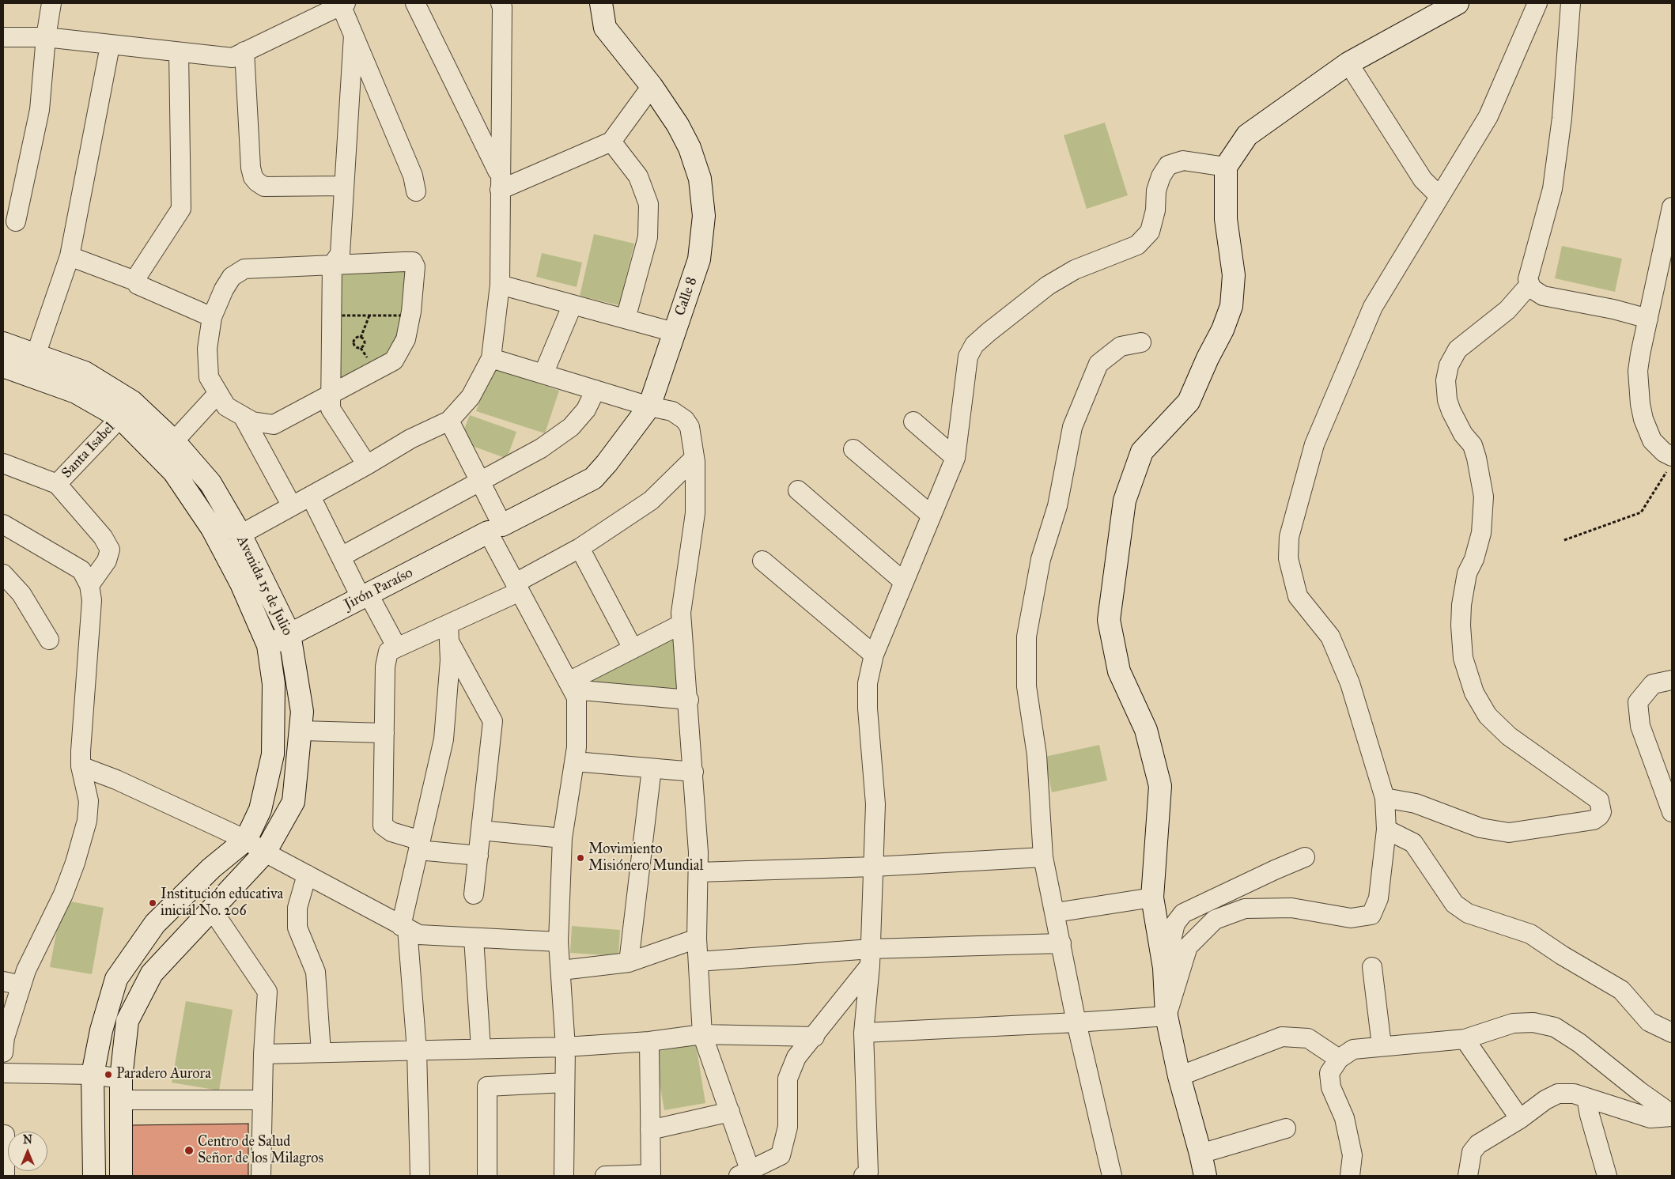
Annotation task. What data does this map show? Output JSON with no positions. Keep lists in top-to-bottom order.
{
  "streets": {
    "street": [
      "Calle 8",
      "Santa Isabel",
      "Avenida 15 de Julio",
      "Jirón Paraíso"
    ]
  },
  "crossings": [
    ["Calle 8", "Jirón Paraíso"],
    ["Santa Isabel", "Avenida 15 de Julio"],
    ["Avenida 15 de Julio", "Jirón Paraíso"]
  ],
  "places": [
    "Movimiento Misiónero Mundial",
    "Institución educativa inicial No. 206",
    "Paradero Aurora",
    "Centro de Salud Señor de los Milagros"
  ],
  "north": "top"
}
